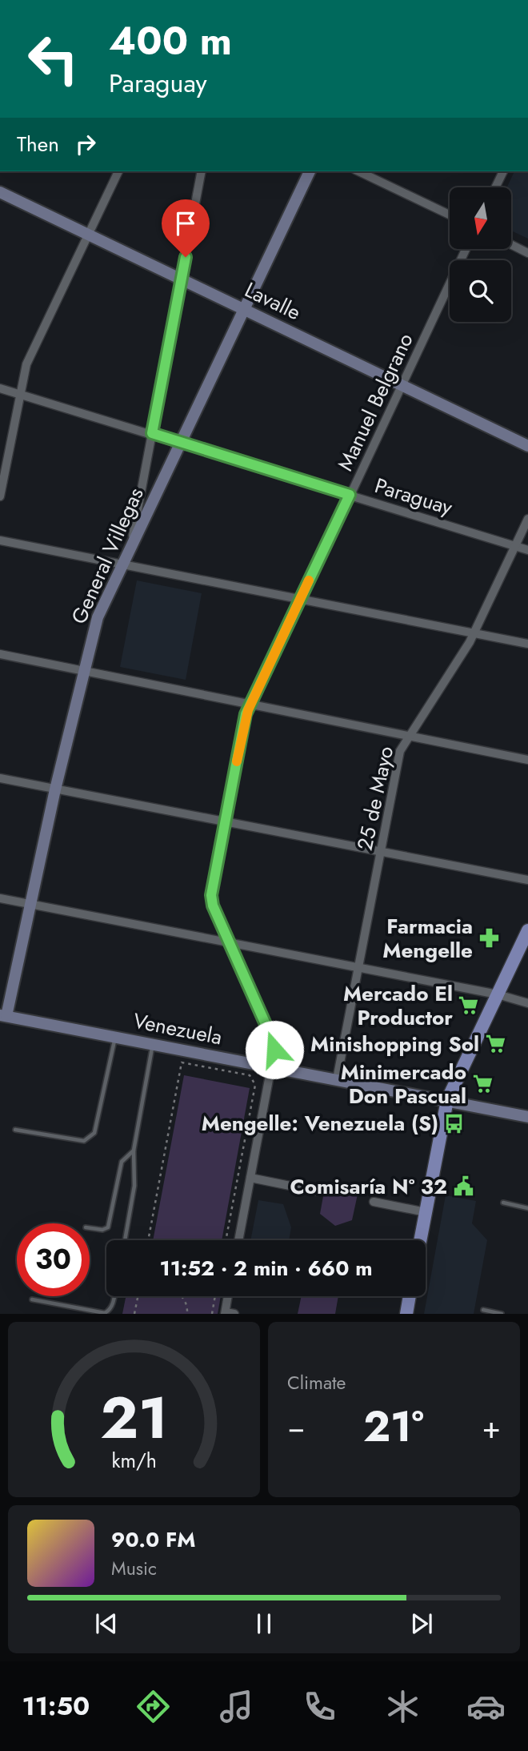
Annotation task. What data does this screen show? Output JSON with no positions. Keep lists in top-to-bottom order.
{
  "streets": {
    "street": [
      "Lavalle",
      "Manuel Belgrano",
      "Paraguay",
      "General Villegas",
      "25 de Mayo",
      "Venezuela"
    ]
  },
  "crossings": [
    ["Lavalle", "Manuel Belgrano"],
    ["Lavalle", "General Villegas"],
    ["Manuel Belgrano", "Paraguay"],
    ["Manuel Belgrano", "Venezuela"],
    ["Paraguay", "General Villegas"],
    ["Paraguay", "25 de Mayo"],
    ["General Villegas", "Venezuela"],
    ["25 de Mayo", "Venezuela"]
  ],
  "places": {
    "pharmacy": ["Farmacia Mengelle"],
    "supermarket": ["Mercado El Productor", "Minishopping Sol", "Minimercado Don Pascual"],
    "bus stop": ["Mengelle: Venezuela (S)"],
    "public building": ["Comisaría Nº 32"]
  },
  "north": "bottom",
  "page": {
    "turn": ["400 m", "Paraguay"],
    "then": "Then",
    "limit": "30",
    "trip": "11:52 · 2 min · 660 m",
    "tile": "Climate",
    "heat": ["−", "21°", "+"],
    "song": ["90.0 FM", "Music"],
    "tabs": "11:50",
    "gauge": ["21", "km/h"]
  }
}
